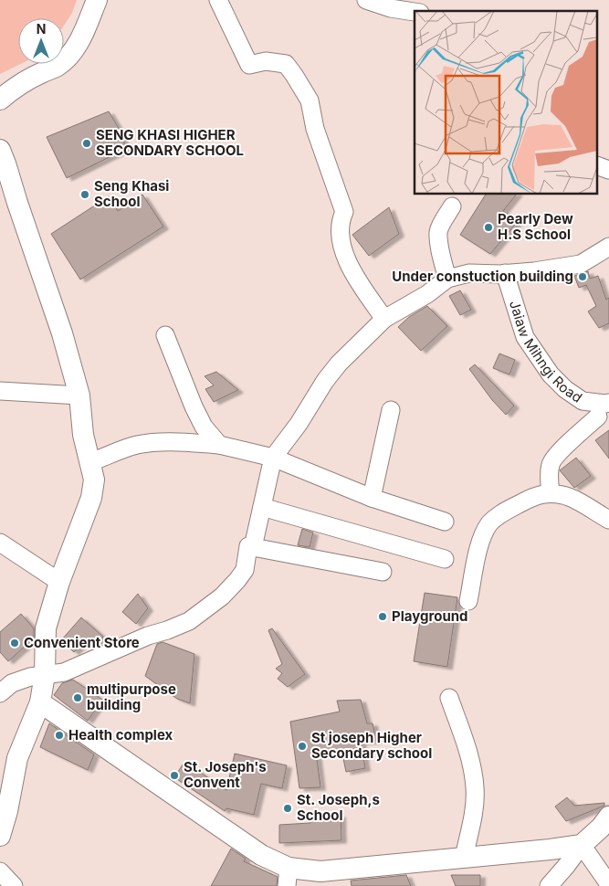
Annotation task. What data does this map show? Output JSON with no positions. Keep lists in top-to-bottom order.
{
  "streets": {
    "street": ["Jaiaw Mihngi Road"]
  },
  "places": [
    "SENG KHASI HIGHER SECONDARY SCHOOL",
    "Seng Khasi School",
    "Pearly Dew H.S School",
    "Under constuction building",
    "Playground",
    "Convenient Store",
    "multipurpose building",
    "Health complex",
    "St joseph Higher Secondary school",
    "St. Joseph's Convent",
    "St. Joseph,s School"
  ],
  "north": "top"
}
